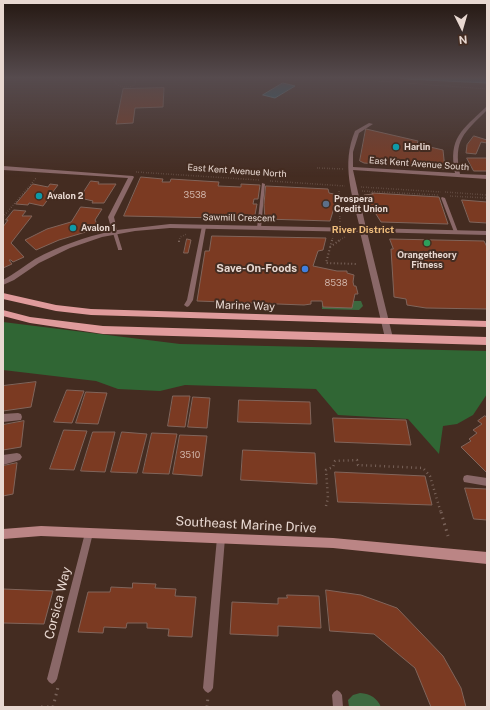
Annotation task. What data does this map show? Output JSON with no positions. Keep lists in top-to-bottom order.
{
  "streets": {
    "main road": ["Marine Way"],
    "street": ["East Kent Avenue South", "Sawmill Crescent", "Southeast Marine Drive"],
    "lane": ["Corsica Way"],
    "path": ["East Kent Avenue North"]
  },
  "crossings": [
    ["Southeast Marine Drive", "Corsica Way"]
  ],
  "districts": ["River District"],
  "places": [
    "Harlin",
    "Avalon 2",
    "Prospera Credit Union",
    "Avalon 1",
    "Orangetheory Fitness",
    "Save-On-Foods"
  ],
  "house_numbers": ["3538", "8538", "3510"],
  "north": "bottom"
}
